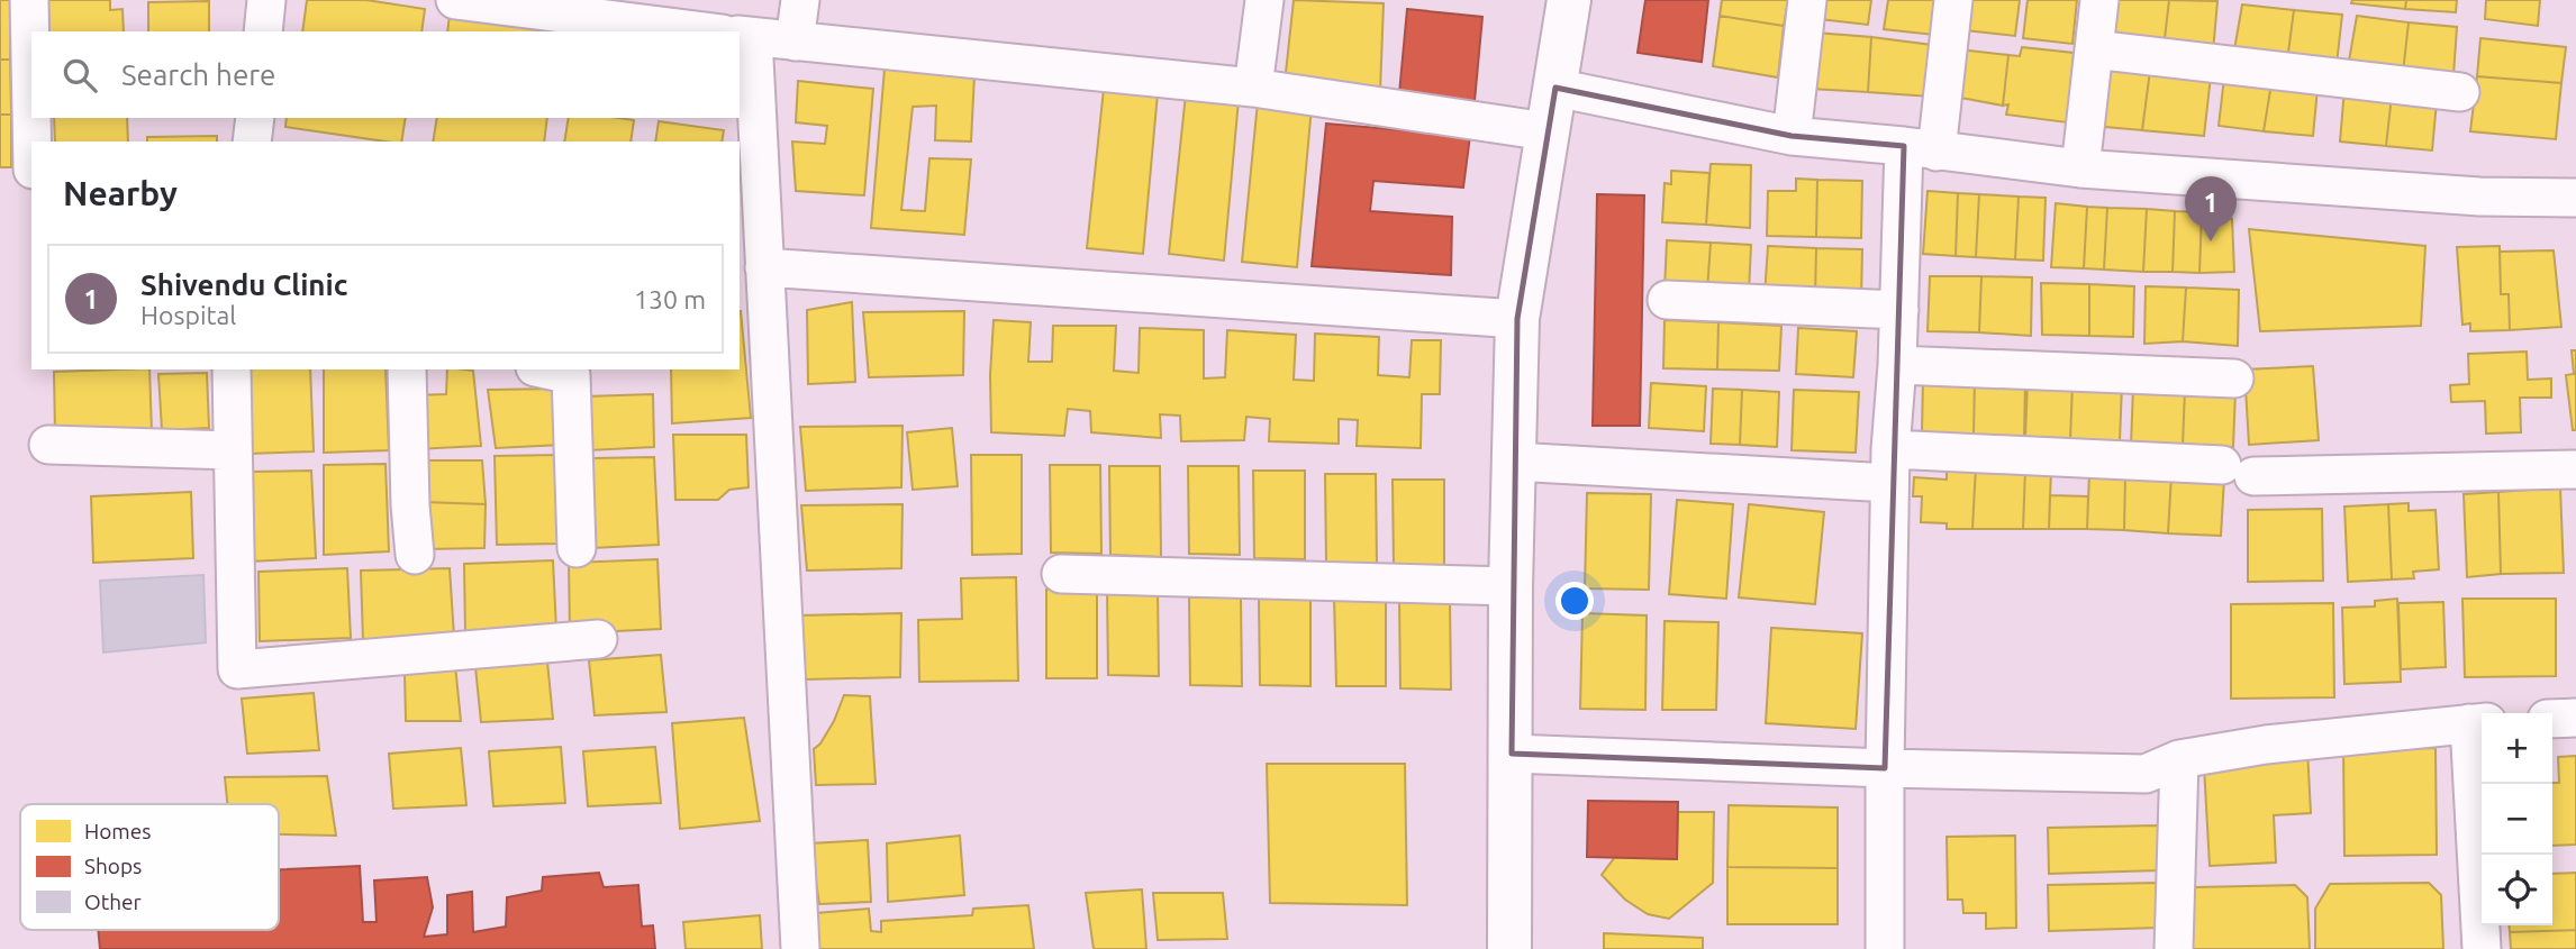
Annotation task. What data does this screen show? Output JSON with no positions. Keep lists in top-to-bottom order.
{
  "legend": ["Homes", "Shops", "Other"],
  "page": {
    "search": "Search here",
    "heading": "Nearby",
    "pins": "1",
    "list": [
      {
        "mark": "1",
        "name": "Shivendu Clinic",
        "note": "Hospital",
        "value": "130 m"
      }
    ],
    "map_buttons": ["+", "−"]
  }
}
